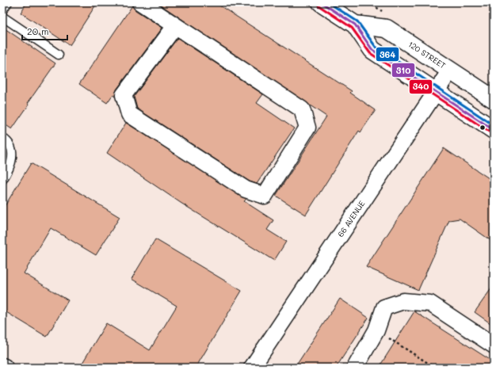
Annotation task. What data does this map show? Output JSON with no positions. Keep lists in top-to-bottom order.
{
  "streets": {
    "main road": ["120 STREET"],
    "street": ["66 AVENUE"]
  },
  "crossings": [
    ["120 STREET", "66 AVENUE"]
  ],
  "lines": ["transit line 310", "transit line 364", "transit line 340"],
  "scale_bar": "20 m"
}
